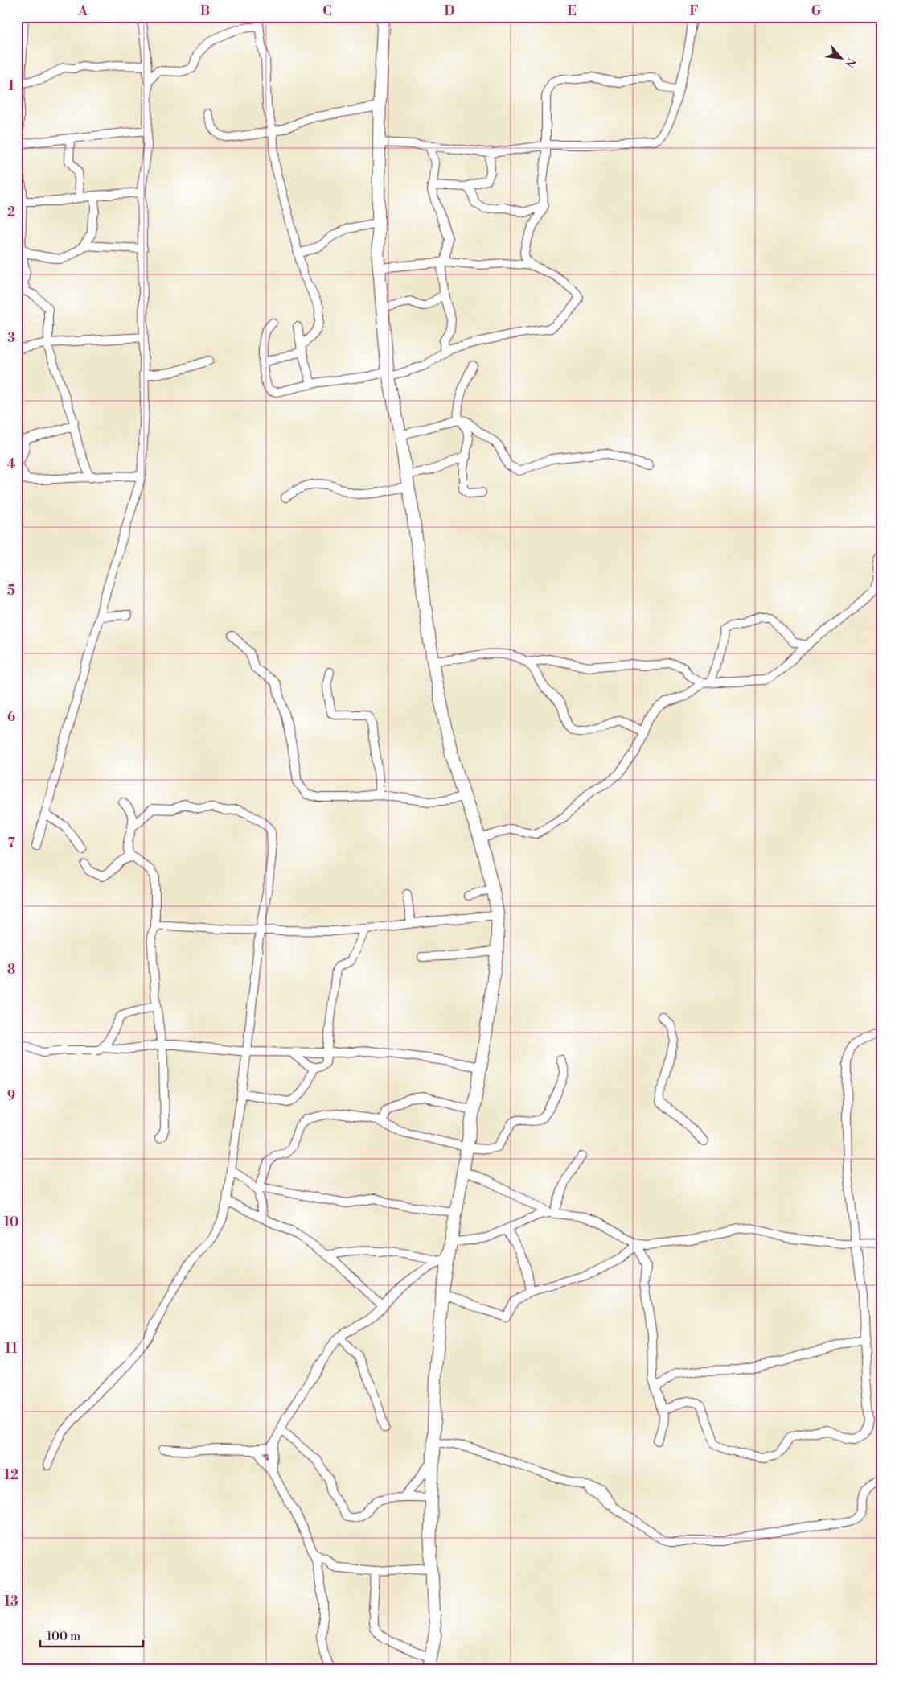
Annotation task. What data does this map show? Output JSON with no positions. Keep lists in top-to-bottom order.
{
  "scale_bar": "100 m",
  "north": "bottom right",
  "grid": {
    "columns": [
      "A",
      "B",
      "C",
      "D",
      "E",
      "F",
      "G"
    ],
    "rows": [
      "1",
      "2",
      "3",
      "4",
      "5",
      "6",
      "7",
      "8",
      "9",
      "10",
      "11",
      "12",
      "13"
    ]
  }
}
